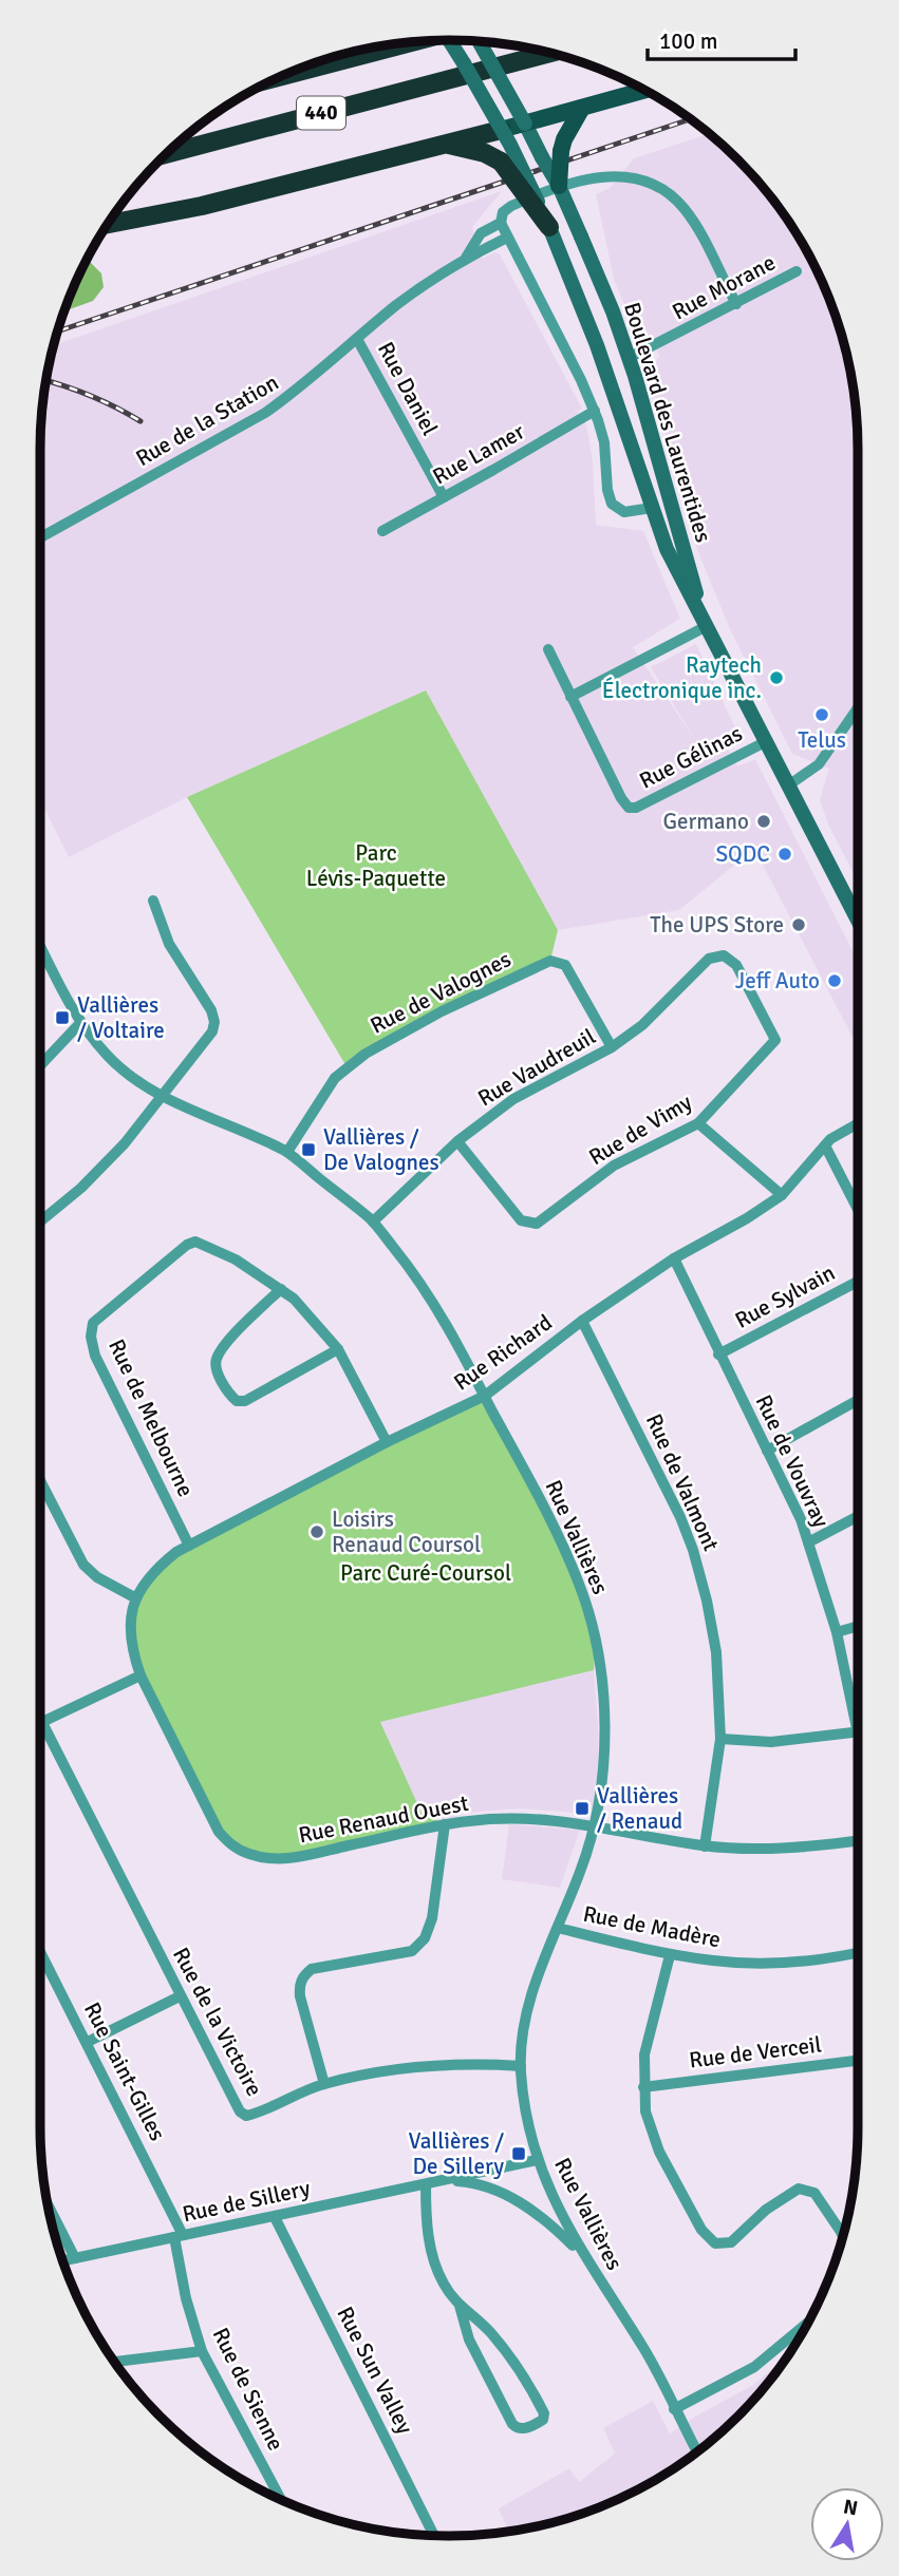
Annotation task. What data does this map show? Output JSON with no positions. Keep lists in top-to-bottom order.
{
  "streets": {
    "highway": ["440"],
    "main road": ["Boulevard des Laurentides"],
    "street": [
      "Rue Morane",
      "Rue Daniel",
      "Rue de la Station",
      "Rue Lamer",
      "Rue Gélinas",
      "Rue de Valognes",
      "Rue Vaudreuil",
      "Rue de Vimy",
      "Rue Sylvain",
      "Rue Richard",
      "Rue de Melbourne",
      "Rue de Vouvray",
      "Rue de Valmont",
      "Rue Vallières",
      "Rue Renaud Ouest",
      "Rue de Madère",
      "Rue de la Victoire",
      "Rue de Verceil",
      "Rue Saint-Gilles",
      "Rue de Sillery",
      "Rue Sun Valley",
      "Rue de Sienne"
    ]
  },
  "crossings": [
    ["Rue Morane", "Rue de la Station"],
    ["Rue Morane", "Boulevard des Laurentides"],
    ["Rue Daniel", "Rue de la Station"],
    ["Rue Daniel", "Rue Lamer"],
    ["Rue de la Station", "Boulevard des Laurentides"],
    ["Boulevard des Laurentides", "Rue Lamer"],
    ["Boulevard des Laurentides", "Rue Gélinas"],
    ["Rue de Valognes", "Rue Vaudreuil"],
    ["Rue de Valognes", "Rue Vallières"],
    ["Rue Vaudreuil", "Rue de Vimy"],
    ["Rue Vaudreuil", "Rue Vallières"],
    ["Rue Sylvain", "Rue de Vouvray"],
    ["Rue Richard", "Rue de Melbourne"],
    ["Rue Richard", "Rue de Vouvray"],
    ["Rue Richard", "Rue de Valmont"],
    ["Rue Richard", "Rue Vallières"],
    ["Rue Richard", "Rue Renaud Ouest"],
    ["Rue de Valmont", "Rue Renaud Ouest"],
    ["Rue Vallières", "Rue Renaud Ouest"],
    ["Rue Vallières", "Rue de Madère"],
    ["Rue Vallières", "Rue de la Victoire"],
    ["Rue Vallières", "Rue de Sillery"],
    ["Rue Saint-Gilles", "Rue de Sillery"],
    ["Rue Saint-Gilles", "Rue de Sienne"],
    ["Rue de Sillery", "Rue Sun Valley"],
    ["Rue de Sillery", "Rue de Sienne"]
  ],
  "parks": ["Parc Lévis-Paquette", "Parc Curé-Coursol"],
  "places": {
    "other": [
      "Raytech Électronique inc.",
      "Telus",
      "Germano",
      "SQDC",
      "The UPS Store",
      "Jeff Auto",
      "Loisirs Renaud Coursol"
    ],
    "transit": [
      "Vallières / Voltaire",
      "Vallières / De Valognes",
      "Vallières / Renaud",
      "Vallières / De Sillery"
    ]
  },
  "scale_bar": "100 m",
  "north": "top"
}
